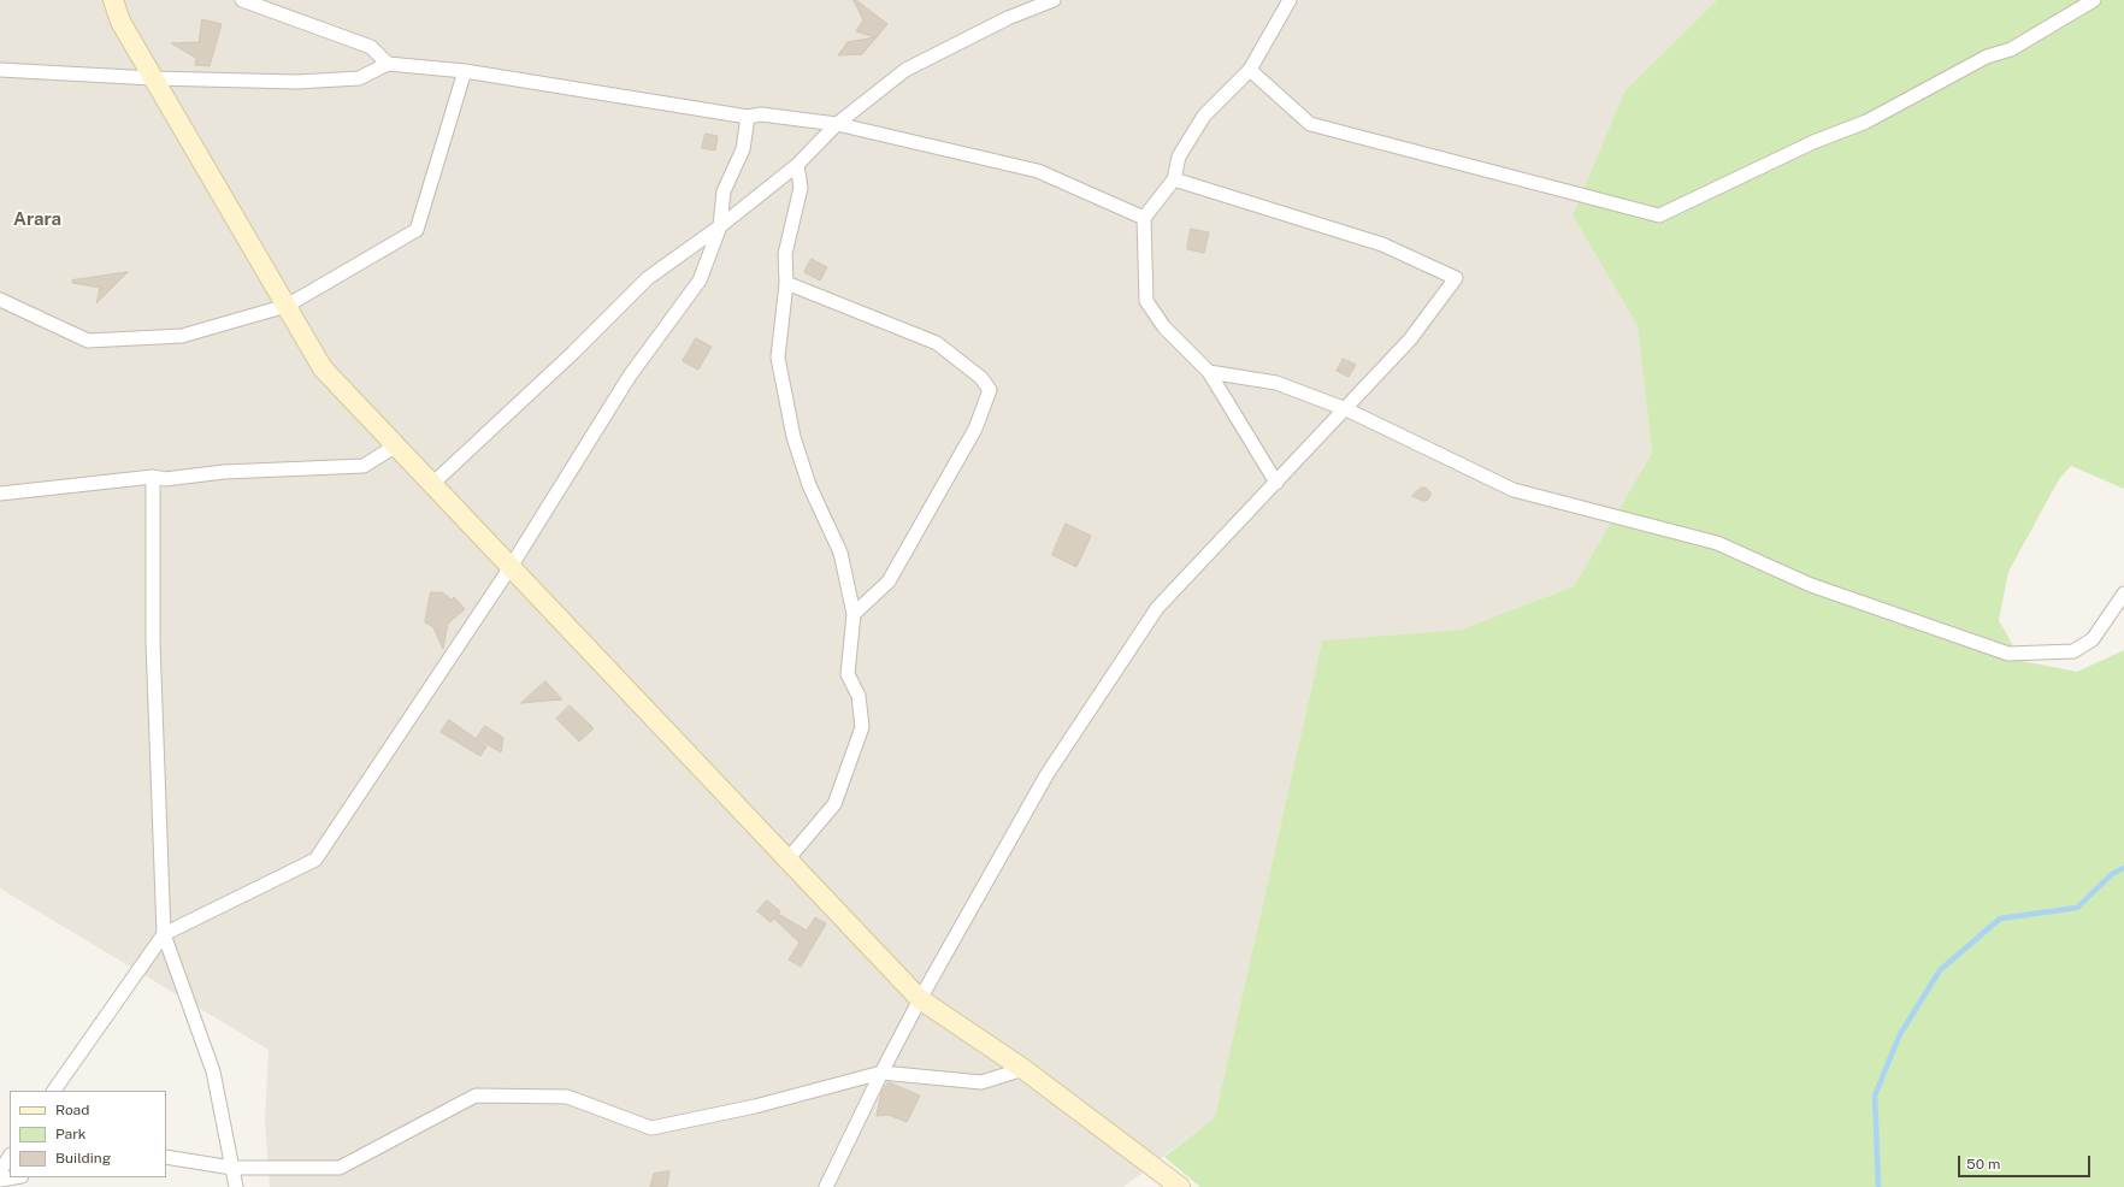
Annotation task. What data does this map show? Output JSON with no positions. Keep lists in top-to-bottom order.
{
  "districts": ["Arara"],
  "legend": ["Road", "Park", "Building"],
  "scale_bar": "50 m"
}
